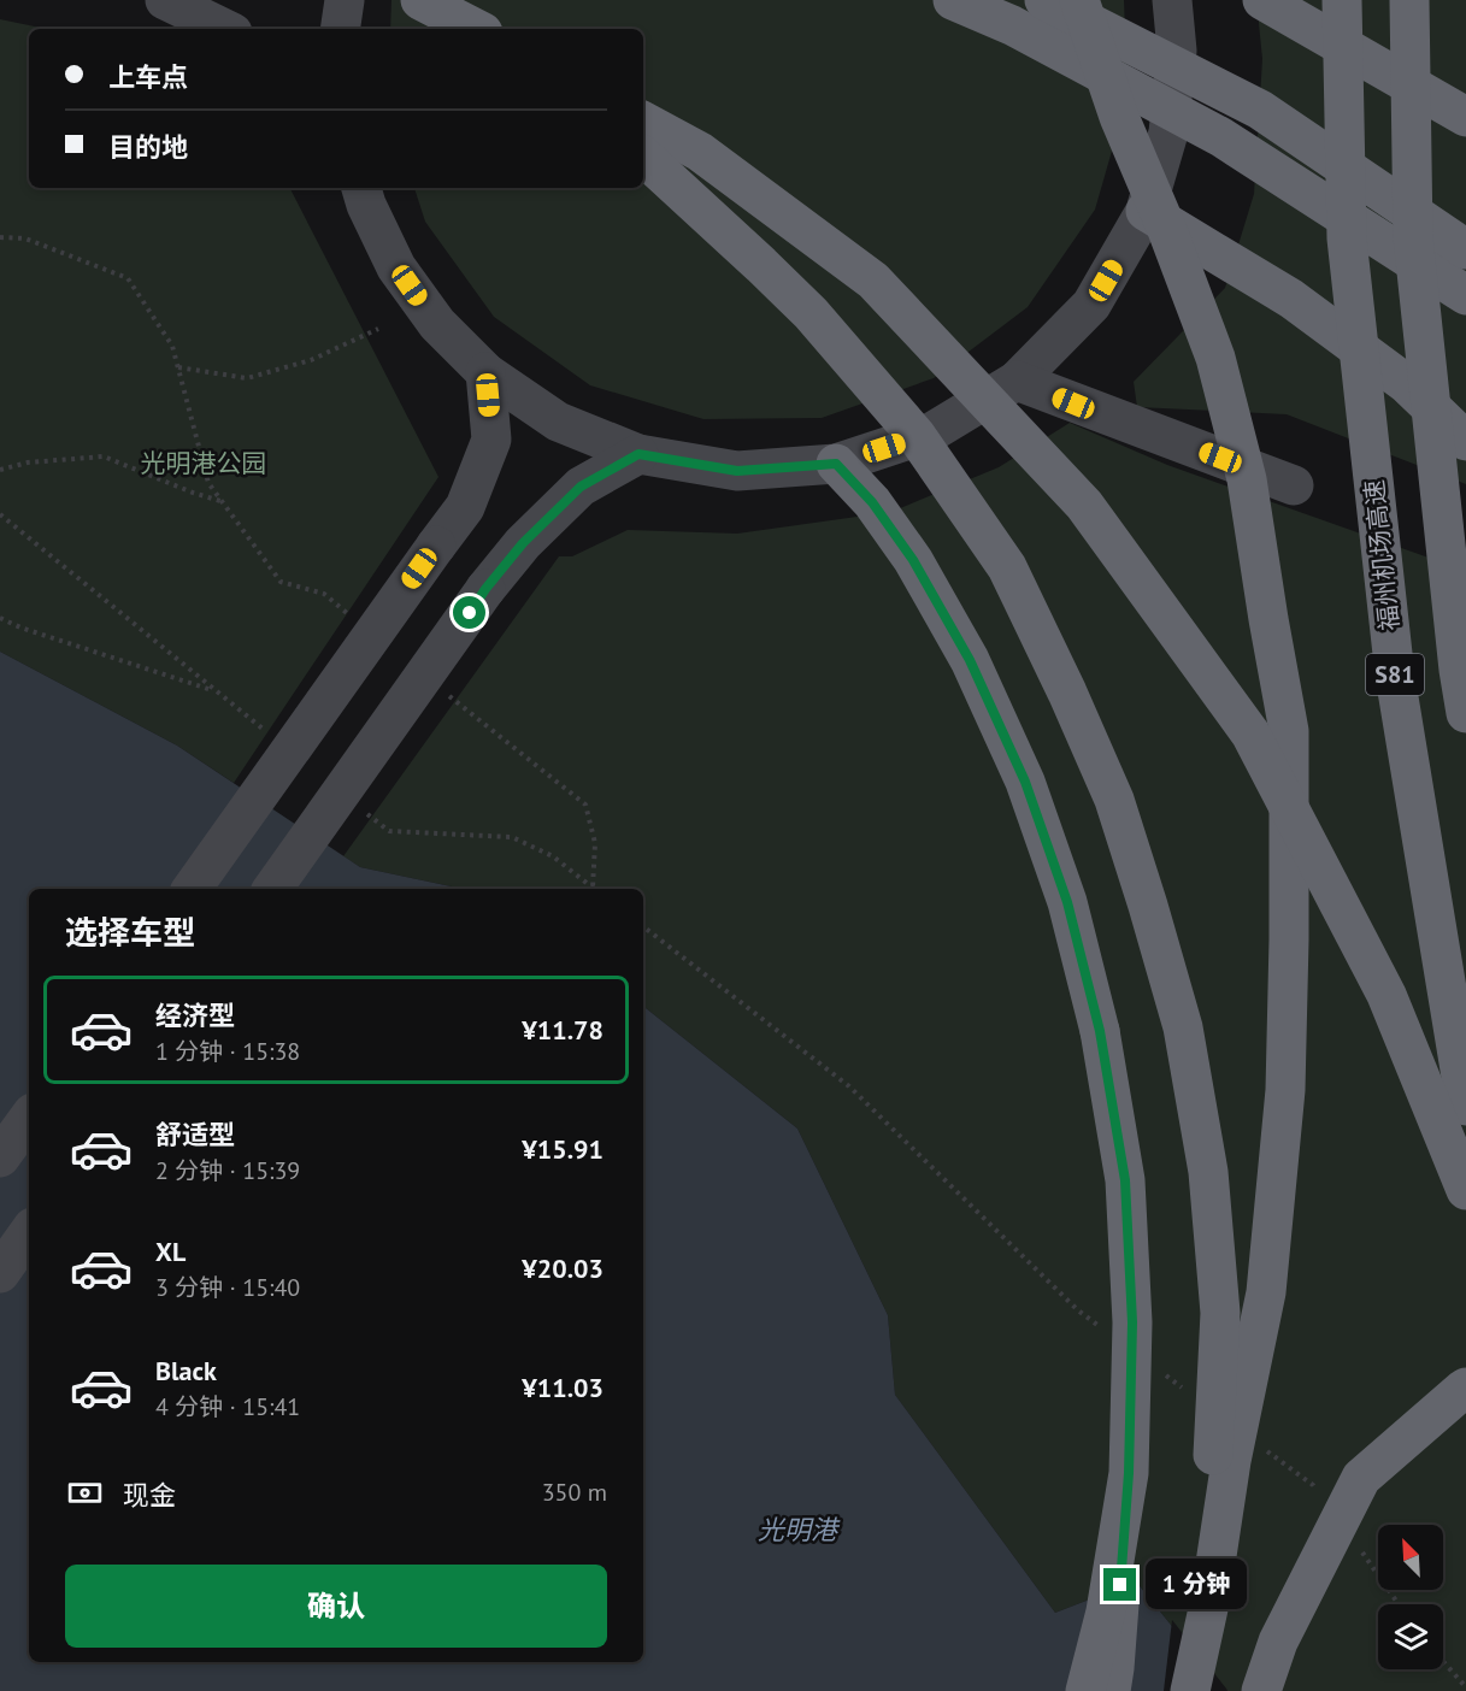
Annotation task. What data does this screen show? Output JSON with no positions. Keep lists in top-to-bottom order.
{
  "streets": {
    "highway": ["福州机场高速", "S81"]
  },
  "water": ["光明港"],
  "parks": ["光明港公园"],
  "north": "top left",
  "page": {
    "banner": ["上车点", "目的地"],
    "heading": "选择车型",
    "list": [
      {
        "name": "经济型",
        "note": "1 分钟 · 15:38",
        "value": "¥11.78"
      },
      {
        "name": "舒适型",
        "note": "2 分钟 · 15:39",
        "value": "¥15.91"
      },
      {
        "name": "XL",
        "note": "3 分钟 · 15:40",
        "value": "¥20.03"
      },
      {
        "name": "Black",
        "note": "4 分钟 · 15:41",
        "value": "¥11.03"
      }
    ],
    "pay": ["现金", "350 m"],
    "buttons": "确认",
    "bubble": "1 分钟"
  }
}
